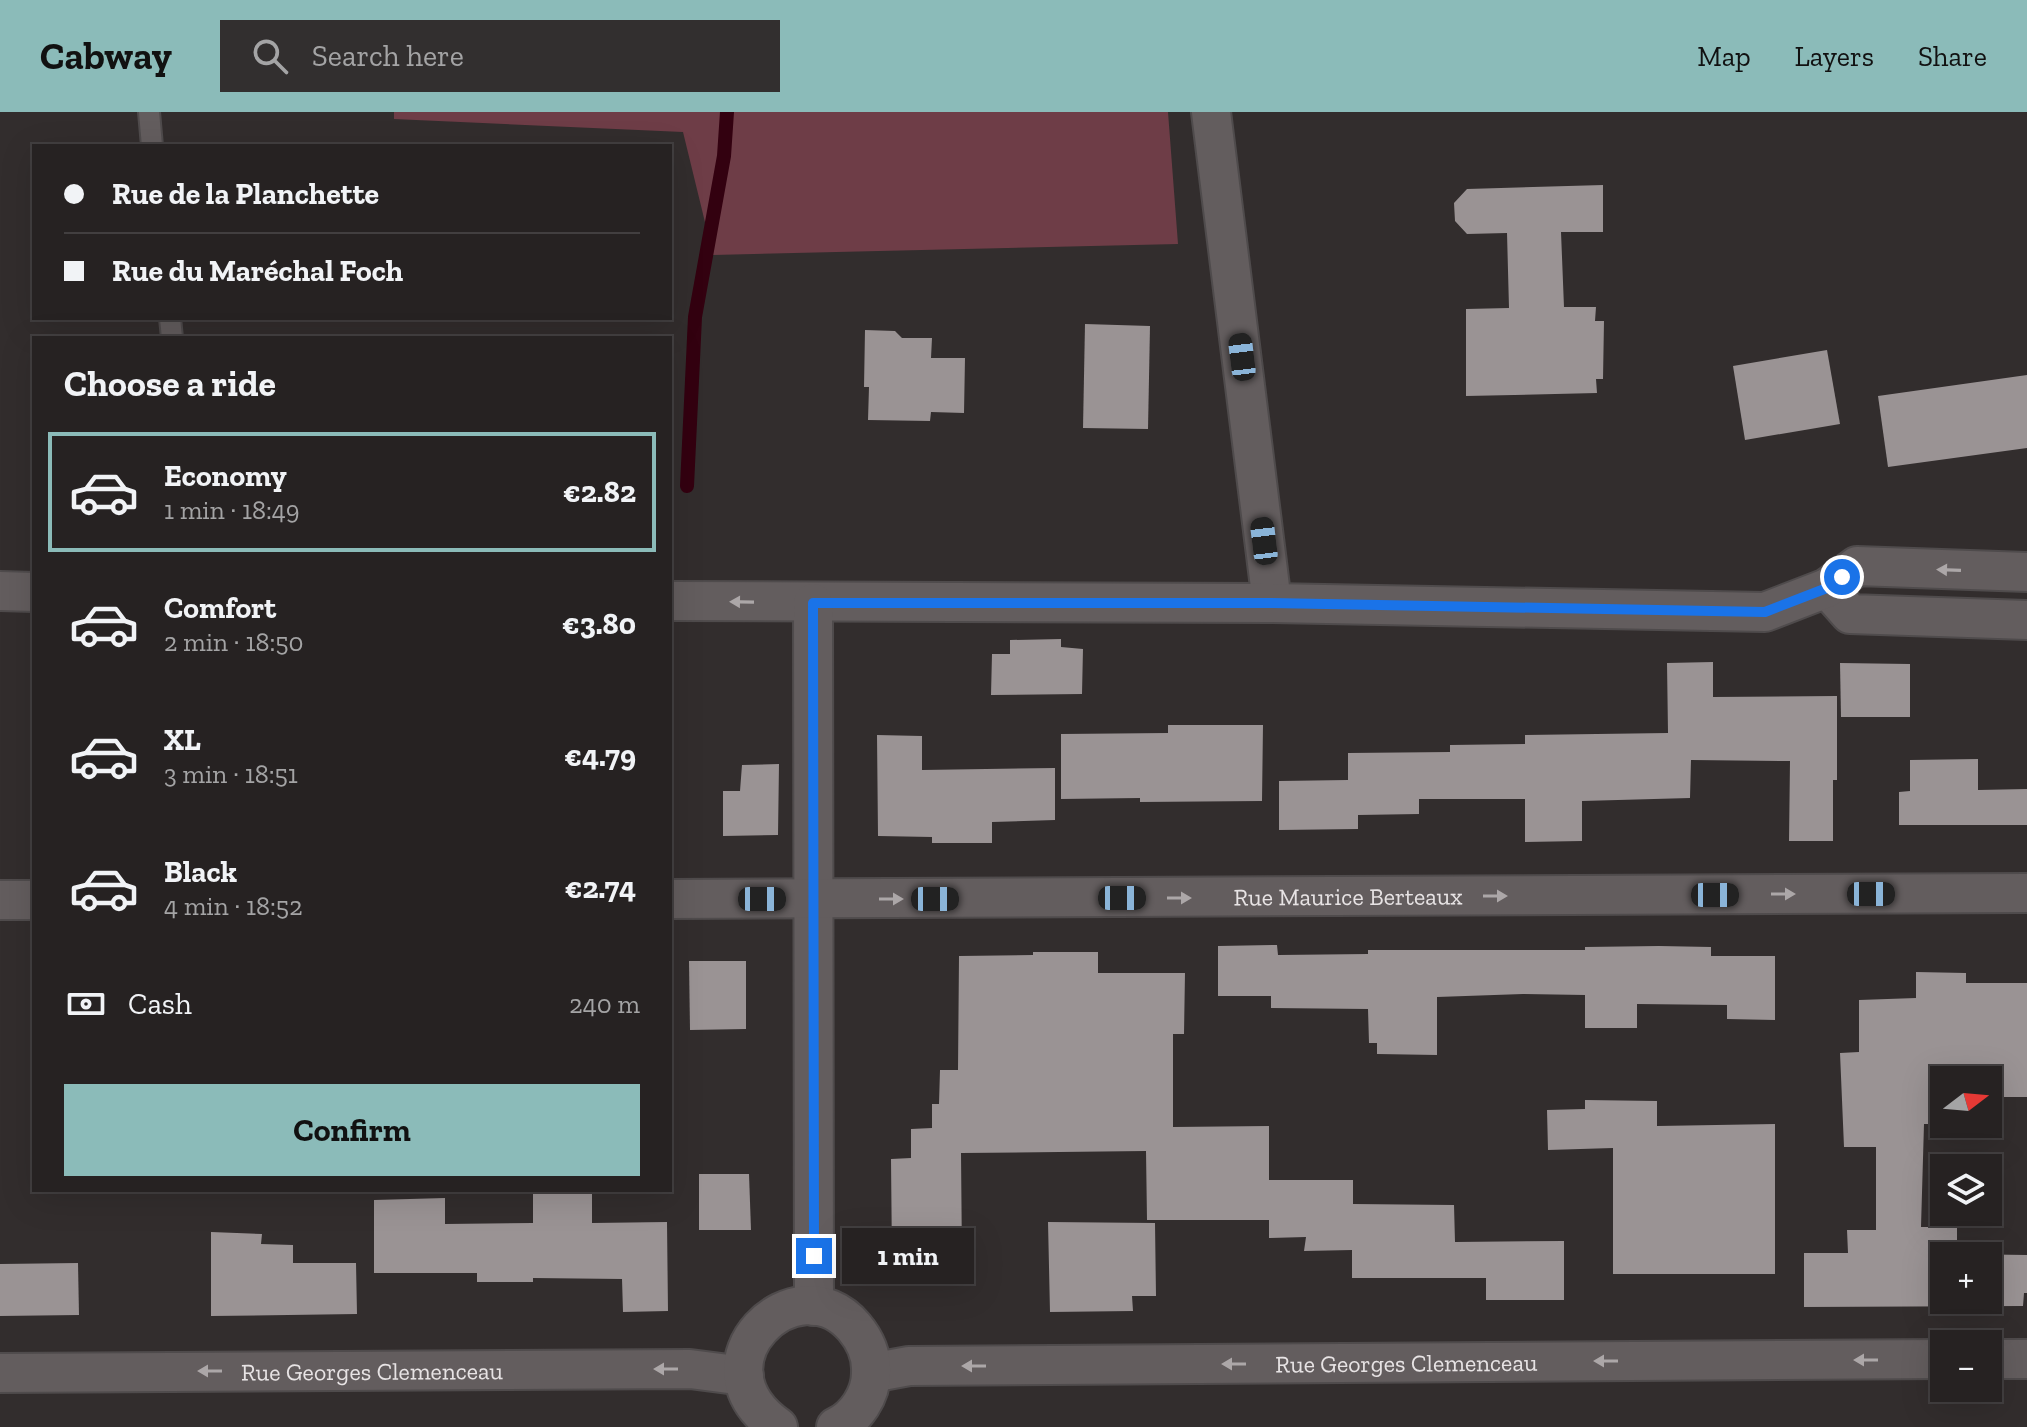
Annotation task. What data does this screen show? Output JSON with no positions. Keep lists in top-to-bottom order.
{
  "streets": {
    "street": ["Rue Maurice Berteaux", "Rue Georges Clemenceau"]
  },
  "one_way": ["Rue Georges Clemenceau"],
  "north": "right",
  "page": {
    "header": "Cabway",
    "search": "Search here",
    "nav": ["Map", "Layers", "Share"],
    "banner": ["Rue de la Planchette", "Rue du Maréchal Foch"],
    "heading": "Choose a ride",
    "list": [
      {
        "name": "Economy",
        "note": "1 min · 18:49",
        "value": "€2.82"
      },
      {
        "name": "Comfort",
        "note": "2 min · 18:50",
        "value": "€3.80"
      },
      {
        "name": "XL",
        "note": "3 min · 18:51",
        "value": "€4.79"
      },
      {
        "name": "Black",
        "note": "4 min · 18:52",
        "value": "€2.74"
      }
    ],
    "pay": ["Cash", "240 m"],
    "map_buttons": ["+", "−"],
    "buttons": "Confirm",
    "bubble": "1 min"
  }
}
